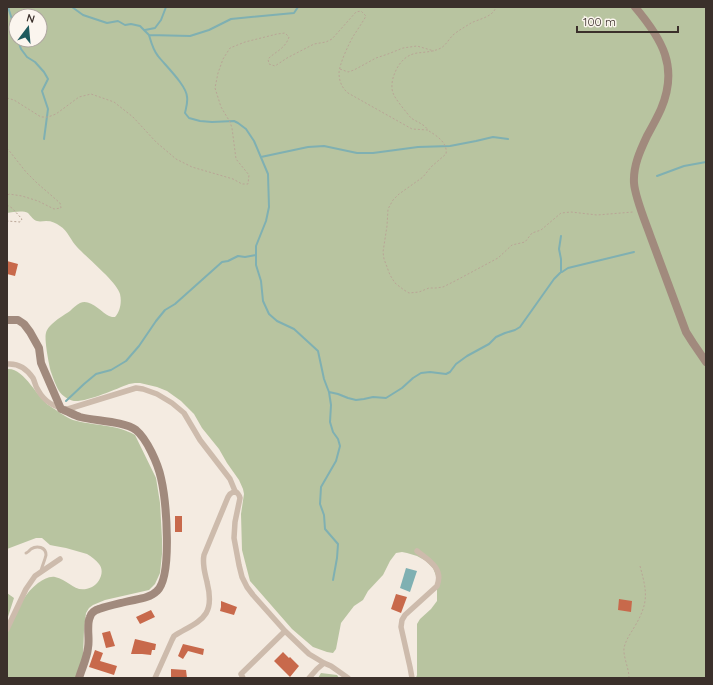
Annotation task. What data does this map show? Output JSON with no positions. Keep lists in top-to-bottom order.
{
  "scale_bar": "100 m",
  "north": "top"
}
